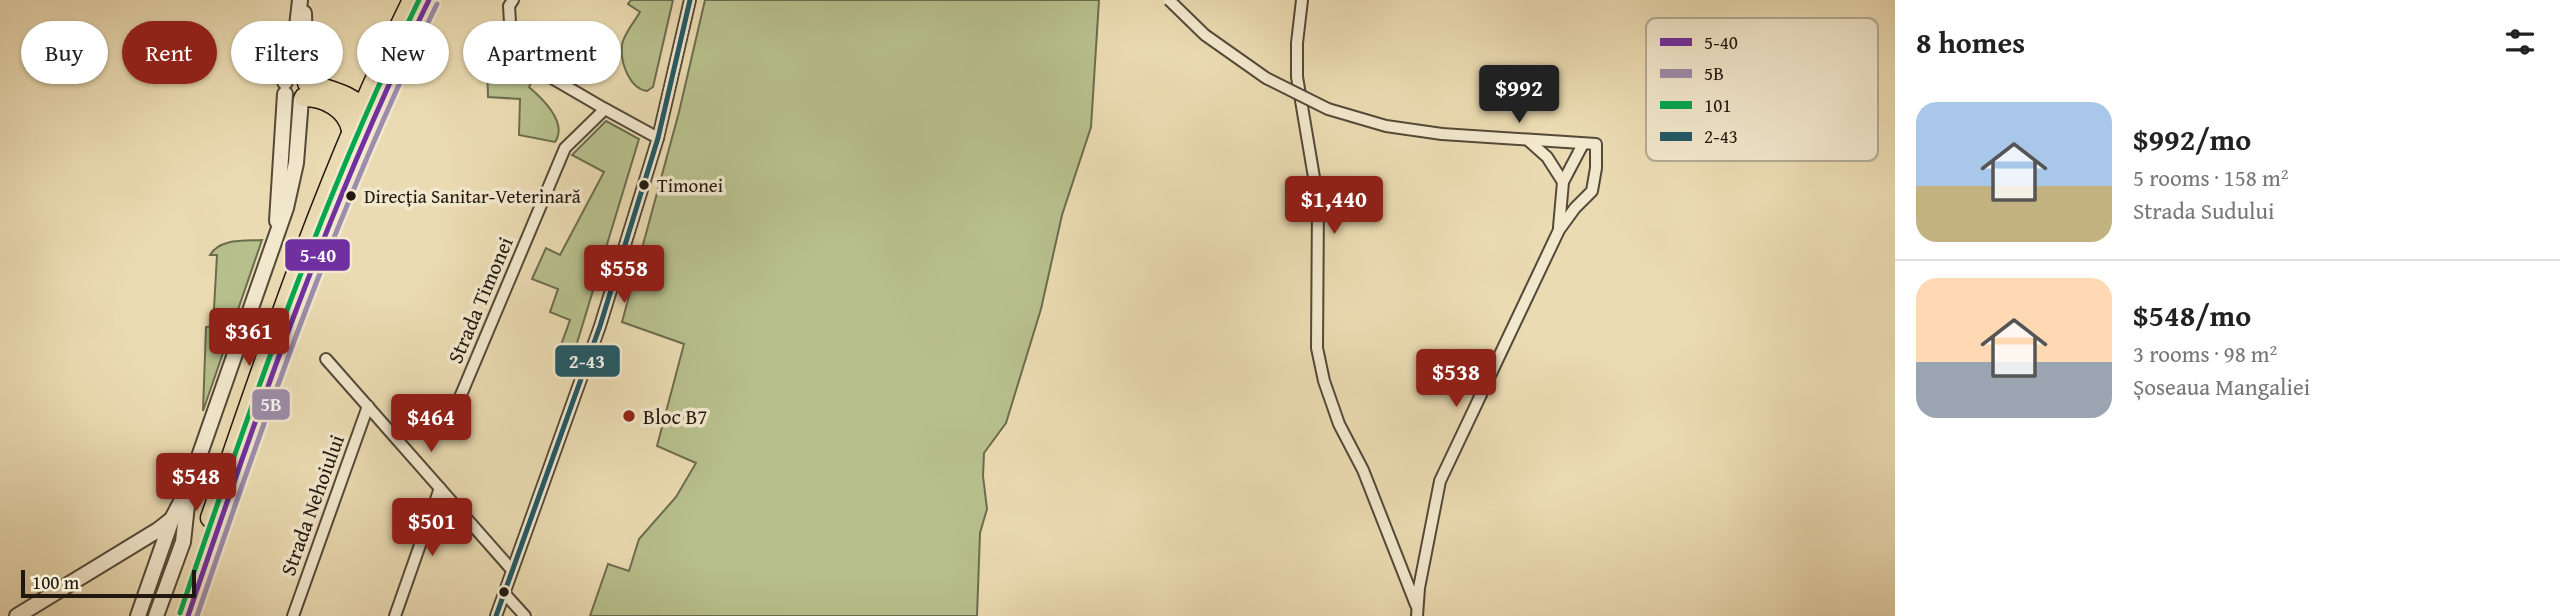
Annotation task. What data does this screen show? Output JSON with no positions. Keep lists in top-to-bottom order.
{
  "streets": {
    "street": ["Strada Timonei", "Strada Nehoiului"]
  },
  "places": ["Timonei", "Direcția Sanitar-Veterinară", "Bloc B7"],
  "lines": [
    "transit line 5-40",
    "transit line 101",
    "transit line 2-43",
    "transit line 5B"
  ],
  "legend": [
    "5-40",
    "5B",
    "101",
    "2-43"
  ],
  "scale_bar": "100 m",
  "page": {
    "heading": "8 homes",
    "chip": [
      "Buy",
      "Rent",
      "Filters",
      "New",
      "Apartment"
    ],
    "price": [
      "$992",
      "$1,440",
      "$558",
      "$361",
      "$538",
      "$464",
      "$548",
      "$501"
    ],
    "list": [
      {
        "name": "$992/mo",
        "note": "5 rooms · 158 m² · Strada Sudului"
      },
      {
        "name": "$548/mo",
        "note": "3 rooms · 98 m² · Șoseaua Mangaliei"
      }
    ],
    "scale": "100 m"
  }
}
